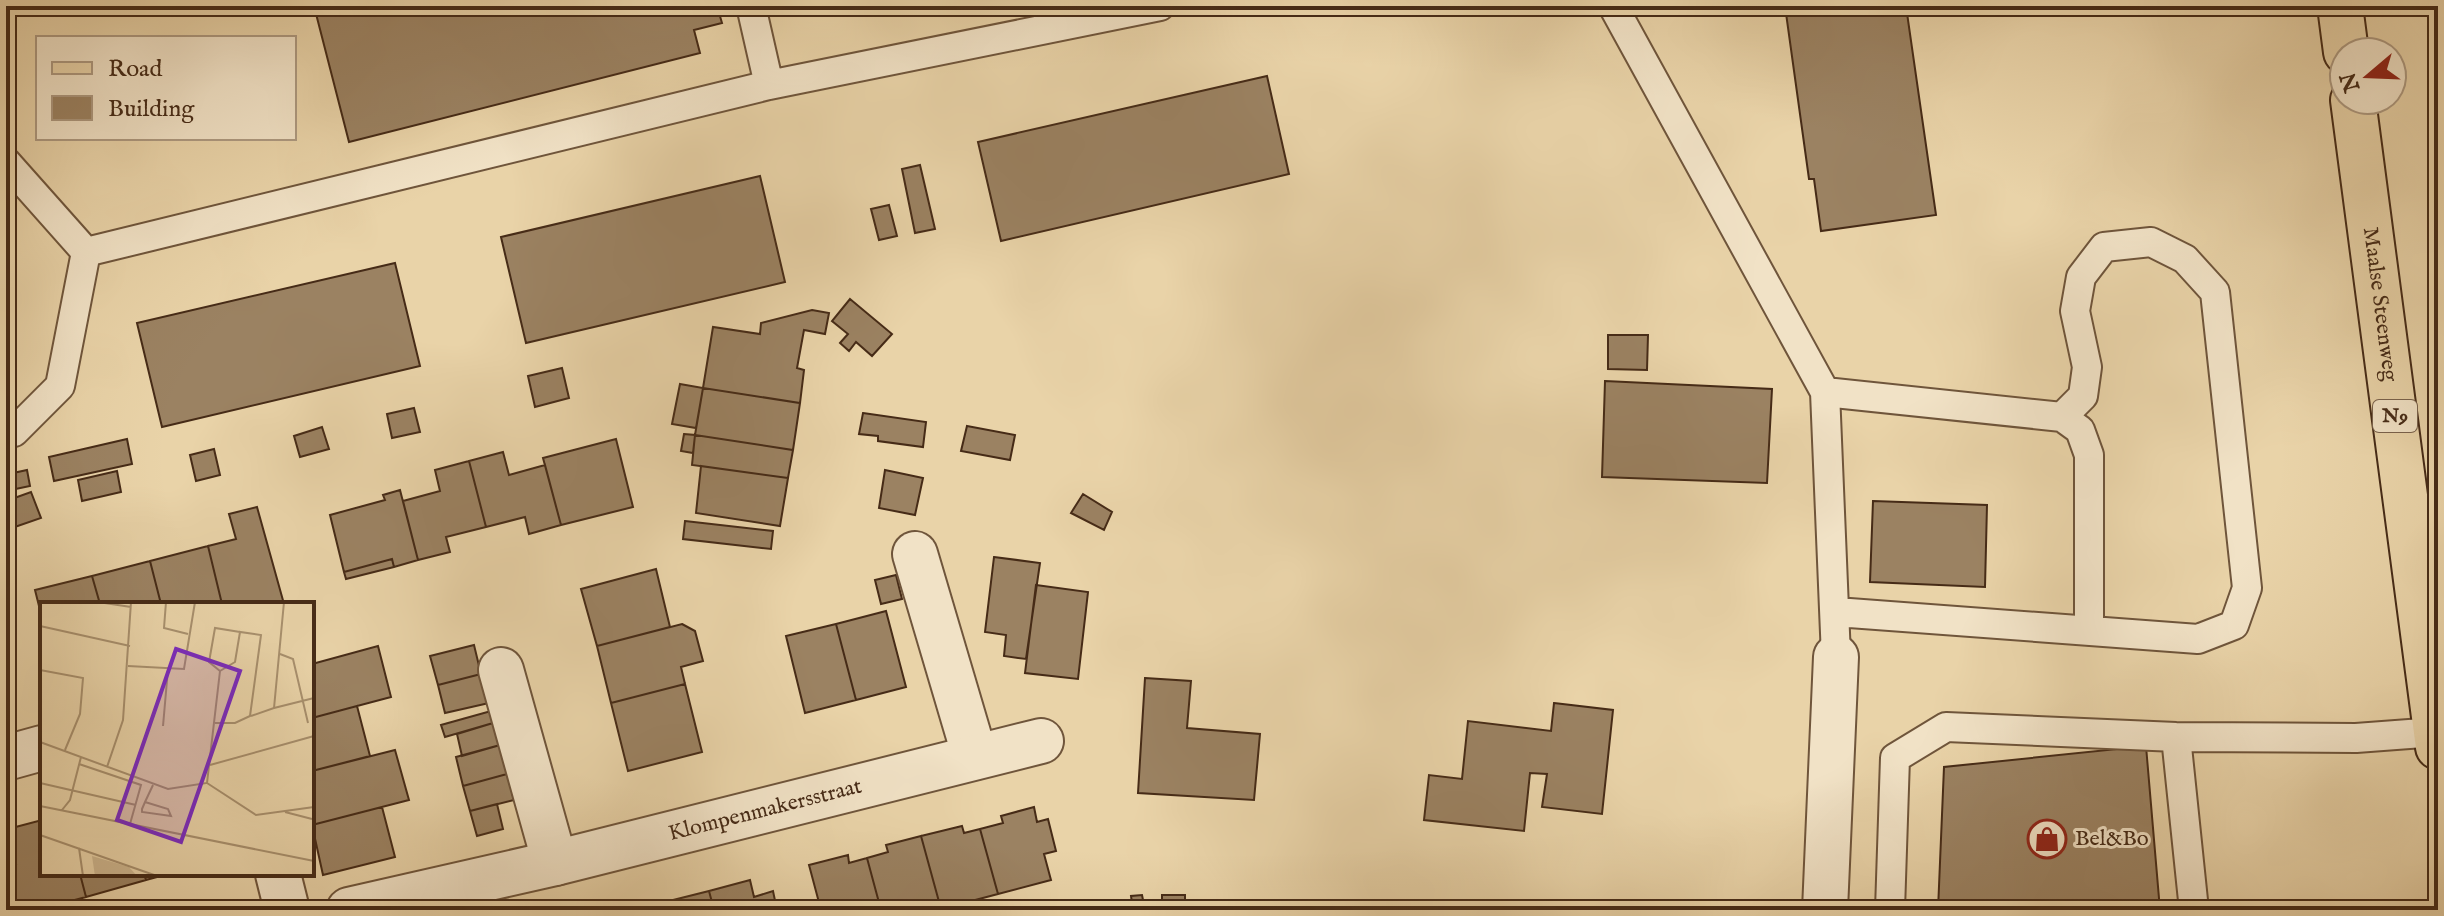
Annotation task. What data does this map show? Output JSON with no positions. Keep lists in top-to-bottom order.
{
  "streets": {
    "main road": ["Maalse Steenweg", "N9"],
    "street": ["Klompenmakersstraat"]
  },
  "places": {
    "shop": ["Bel&Bo"]
  },
  "legend": ["Road", "Building"],
  "north": "left"
}
